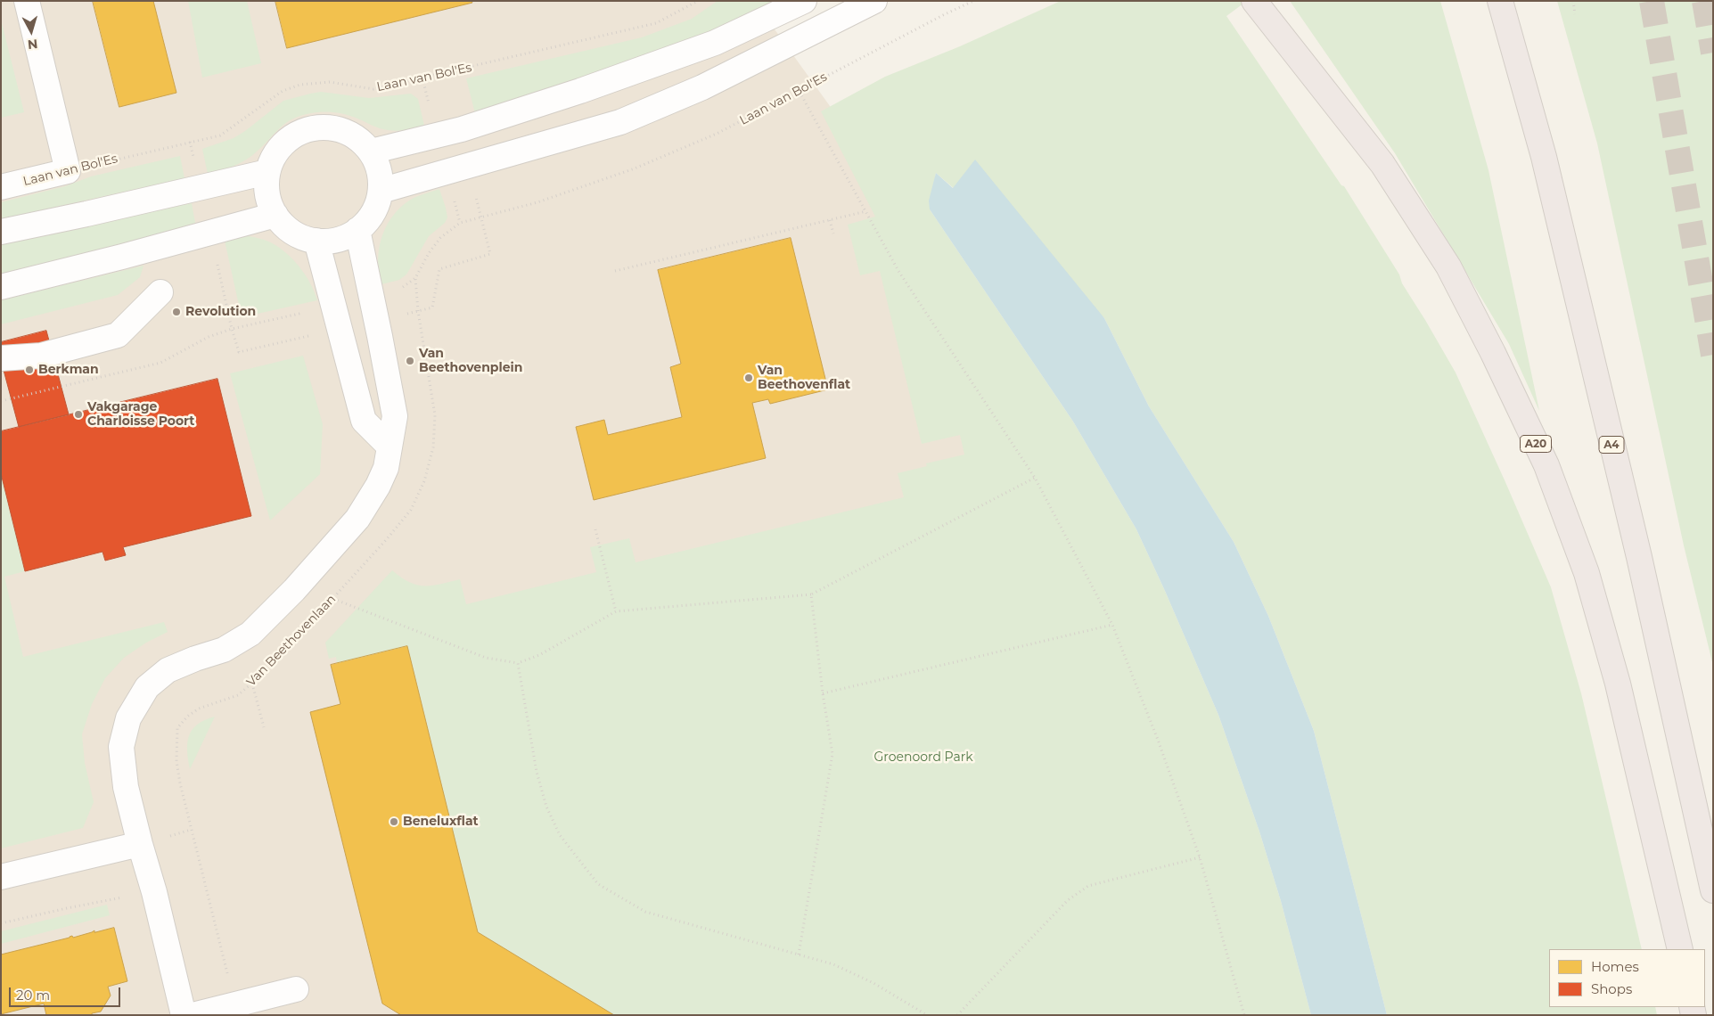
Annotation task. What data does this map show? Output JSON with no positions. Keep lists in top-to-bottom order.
{
  "streets": {
    "highway": ["A20", "A4"],
    "street": ["Laan van Bol'Es"],
    "path": ["Van Beethovenlaan"]
  },
  "crossings": [
    ["Laan van Bol'Es", "Van Beethovenlaan"]
  ],
  "parks": ["Groenoord Park"],
  "places": [
    "Revolution",
    "Van Beethovenplein",
    "Berkman",
    "Van Beethovenflat",
    "Vakgarage Charloisse Poort",
    "Beneluxflat"
  ],
  "legend": ["Homes", "Shops"],
  "scale_bar": "20 m",
  "north": "bottom"
}
